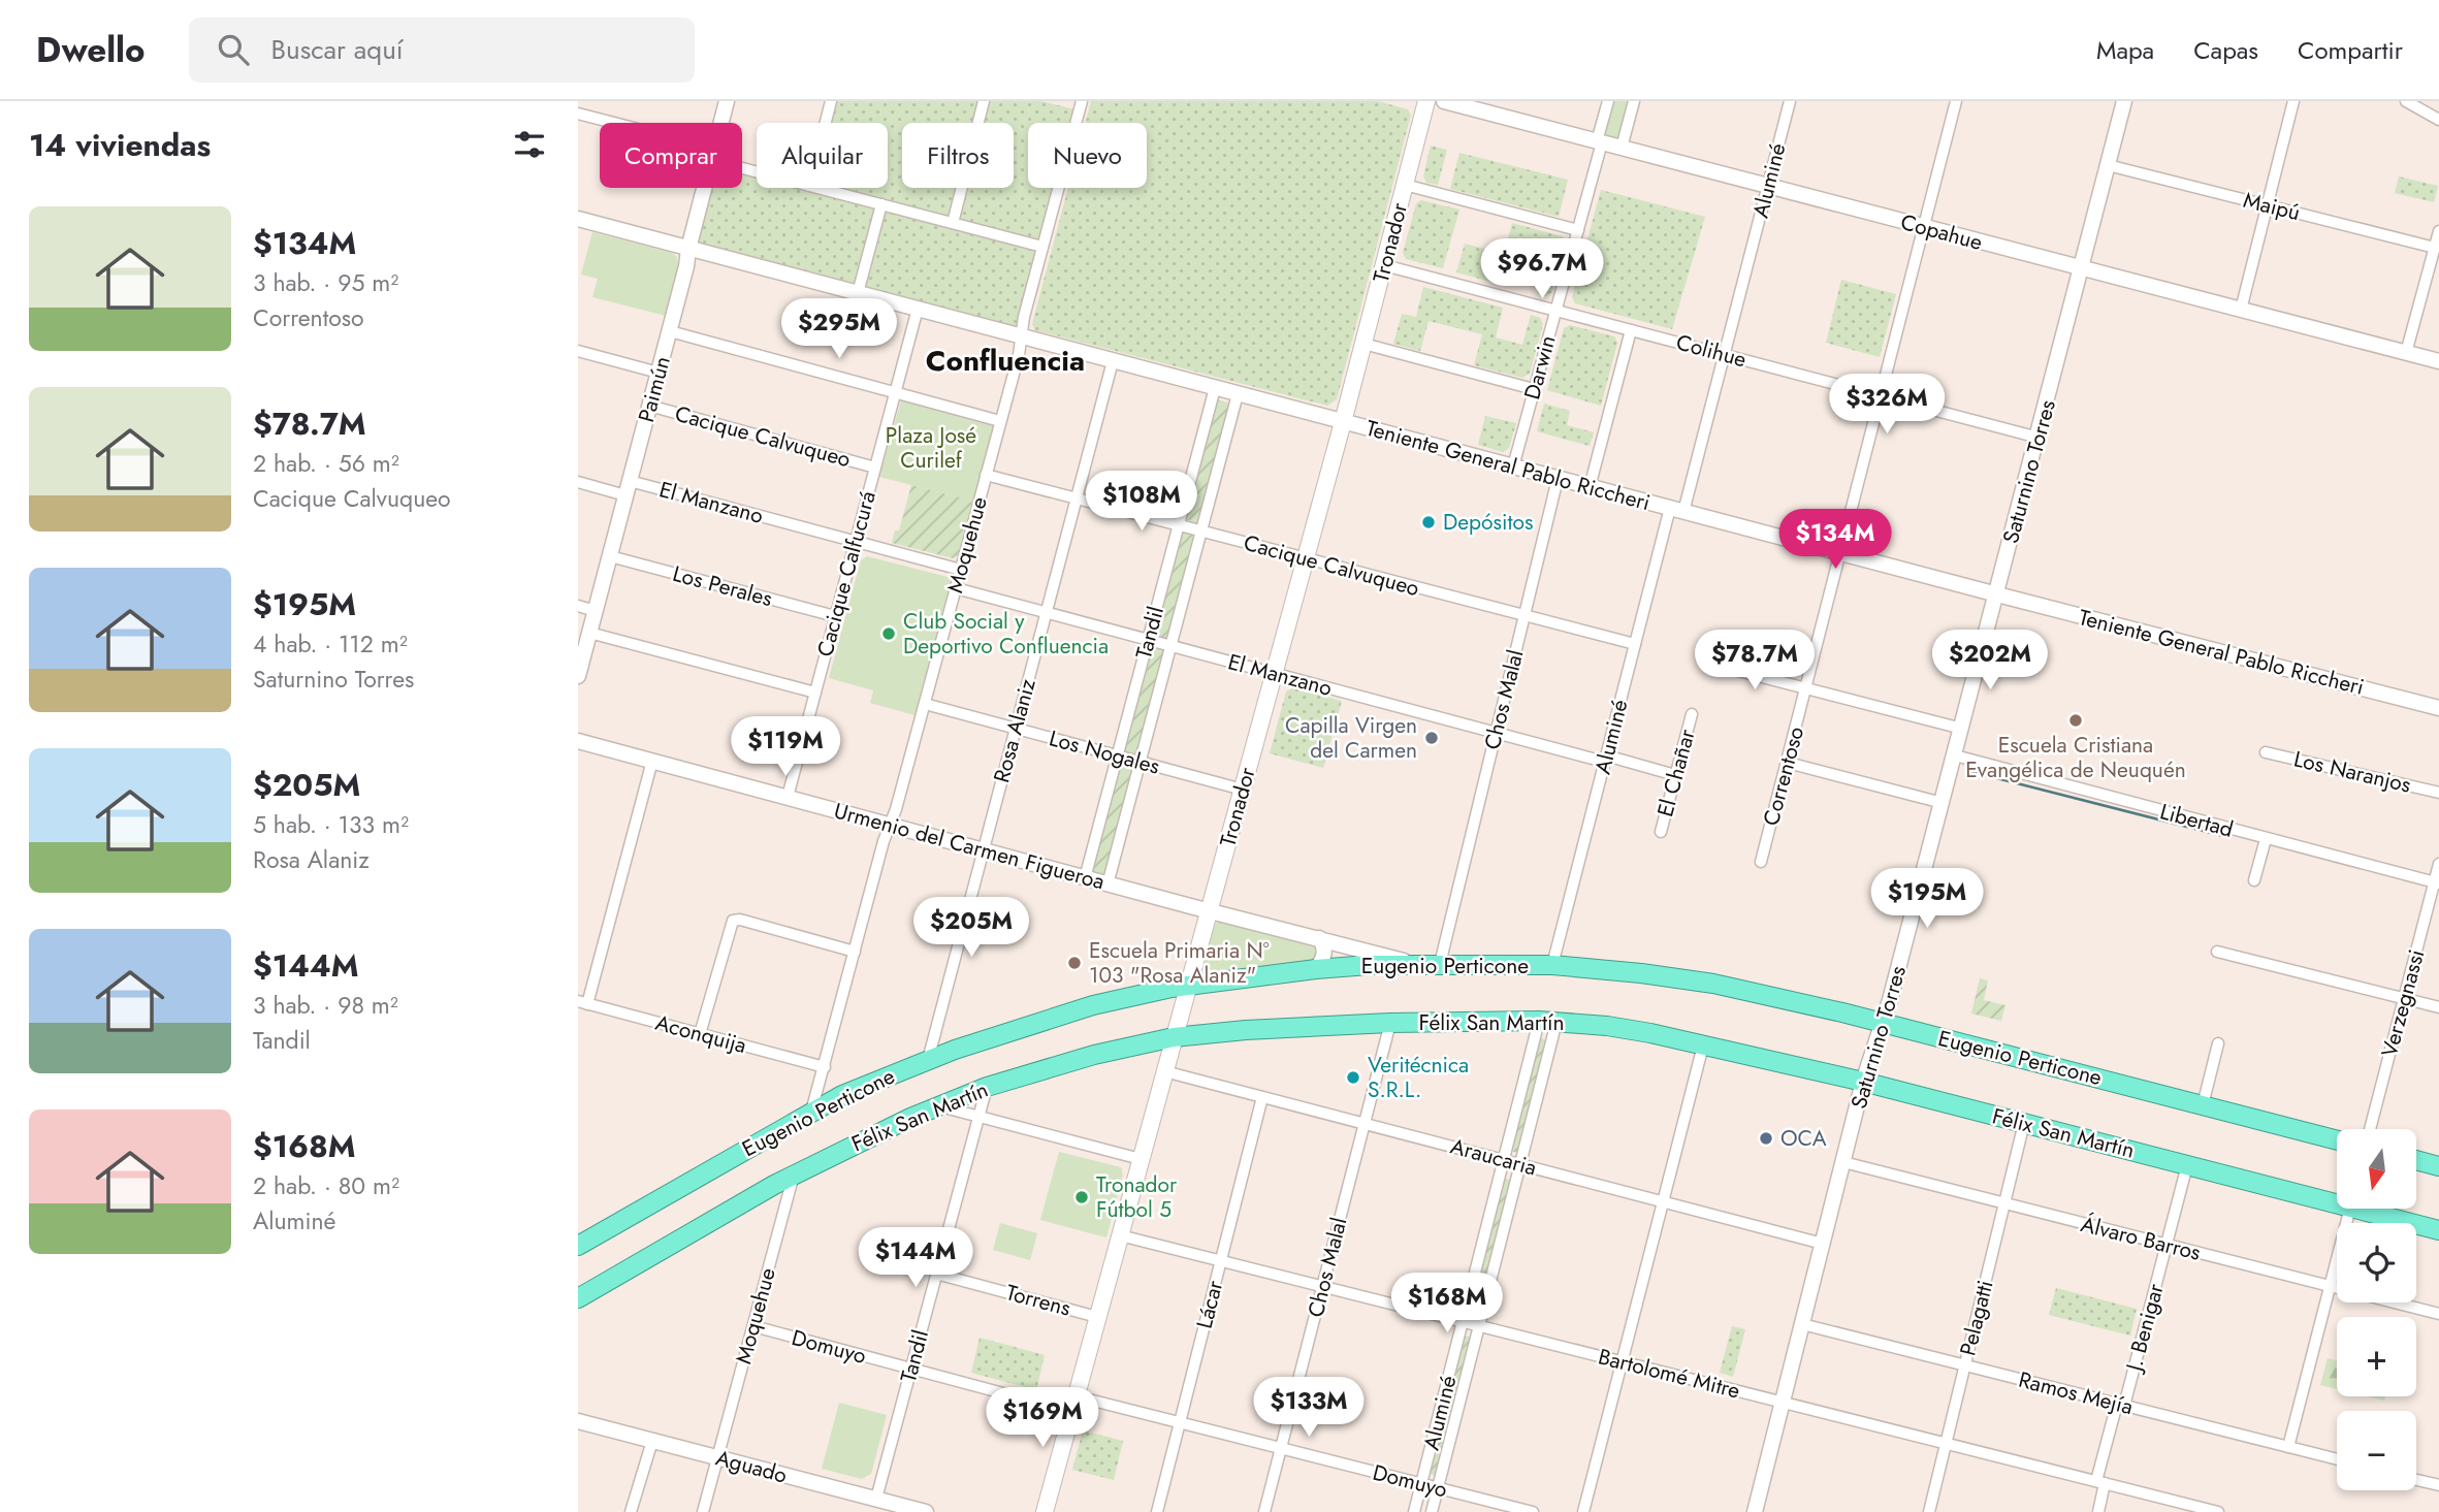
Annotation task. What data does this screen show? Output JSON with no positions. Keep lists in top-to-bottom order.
{
  "streets": {
    "highway": ["Eugenio Perticone", "Félix San Martín"],
    "main road": ["Tronador"],
    "street": [
      "Aluminé",
      "Maipú",
      "Copahue",
      "Colihue",
      "Darwin",
      "Paimún",
      "Cacique Calvuqueo",
      "Teniente General Pablo Riccheri",
      "Saturnino Torres",
      "El Manzano",
      "Moquehue",
      "Cacique Calfucurá",
      "Los Perales",
      "Tandil",
      "Chos Malal",
      "Rosa Alaniz",
      "Los Nogales",
      "Los Naranjos",
      "El Chañar",
      "Correntoso",
      "Libertad",
      "Urmenio del Carmen Figueroa",
      "Verzegnassi",
      "Aconquija",
      "Araucaria",
      "Álvaro Barros",
      "Torrens",
      "Lácar",
      "Pelagatti",
      "J. Benigar",
      "Domuyo",
      "Bartolomé Mitre",
      "Ramos Mejía",
      "Aguado"
    ]
  },
  "crossings": [
    ["Aluminé", "Copahue"],
    ["Aluminé", "Colihue"],
    ["Aluminé", "Cacique Calvuqueo"],
    ["Aluminé", "Teniente General Pablo Riccheri"],
    ["Aluminé", "El Manzano"],
    ["Aluminé", "Eugenio Perticone"],
    ["Aluminé", "Félix San Martín"],
    ["Aluminé", "Araucaria"],
    ["Aluminé", "Domuyo"],
    ["Aluminé", "Bartolomé Mitre"],
    ["Maipú", "Saturnino Torres"],
    ["Copahue", "Darwin"],
    ["Copahue", "Saturnino Torres"],
    ["Copahue", "Correntoso"],
    ["Tronador", "Colihue"],
    ["Tronador", "Cacique Calvuqueo"],
    ["Tronador", "Teniente General Pablo Riccheri"],
    ["Tronador", "El Manzano"],
    ["Tronador", "Los Nogales"],
    ["Tronador", "Urmenio del Carmen Figueroa"],
    ["Tronador", "Eugenio Perticone"],
    ["Tronador", "Félix San Martín"],
    ["Tronador", "Araucaria"],
    ["Tronador", "Torrens"],
    ["Tronador", "Domuyo"],
    ["Tronador", "Bartolomé Mitre"],
    ["Colihue", "Darwin"],
    ["Colihue", "Saturnino Torres"],
    ["Colihue", "Correntoso"],
    ["Darwin", "Teniente General Pablo Riccheri"],
    ["Paimún", "Cacique Calvuqueo"],
    ["Paimún", "Teniente General Pablo Riccheri"],
    ["Paimún", "El Manzano"],
    ["Paimún", "Los Perales"],
    ["Cacique Calvuqueo", "Moquehue"],
    ["Cacique Calvuqueo", "Cacique Calfucurá"],
    ["Cacique Calvuqueo", "Tandil"],
    ["Cacique Calvuqueo", "Chos Malal"],
    ["Cacique Calvuqueo", "Rosa Alaniz"],
    ["Teniente General Pablo Riccheri", "Saturnino Torres"],
    ["Teniente General Pablo Riccheri", "Moquehue"],
    ["Teniente General Pablo Riccheri", "Cacique Calfucurá"],
    ["Teniente General Pablo Riccheri", "Tandil"],
    ["Teniente General Pablo Riccheri", "Chos Malal"],
    ["Teniente General Pablo Riccheri", "Rosa Alaniz"],
    ["Teniente General Pablo Riccheri", "Correntoso"],
    ["Saturnino Torres", "Libertad"],
    ["Saturnino Torres", "Eugenio Perticone"],
    ["Saturnino Torres", "Félix San Martín"],
    ["Saturnino Torres", "Araucaria"],
    ["Saturnino Torres", "Álvaro Barros"],
    ["Saturnino Torres", "Bartolomé Mitre"],
    ["Saturnino Torres", "Ramos Mejía"],
    ["El Manzano", "Moquehue"],
    ["El Manzano", "Cacique Calfucurá"],
    ["El Manzano", "Tandil"],
    ["El Manzano", "Chos Malal"],
    ["El Manzano", "Rosa Alaniz"],
    ["El Manzano", "El Chañar"],
    ["Moquehue", "Los Nogales"],
    ["Moquehue", "Urmenio del Carmen Figueroa"],
    ["Moquehue", "Eugenio Perticone"],
    ["Moquehue", "Félix San Martín"],
    ["Moquehue", "Aconquija"],
    ["Moquehue", "Domuyo"],
    ["Moquehue", "Aguado"],
    ["Cacique Calfucurá", "Los Perales"],
    ["Cacique Calfucurá", "Urmenio del Carmen Figueroa"],
    ["Tandil", "Los Nogales"],
    ["Tandil", "Urmenio del Carmen Figueroa"],
    ["Tandil", "Félix San Martín"],
    ["Tandil", "Torrens"],
    ["Tandil", "Domuyo"],
    ["Tandil", "Aguado"],
    ["Chos Malal", "Eugenio Perticone"],
    ["Chos Malal", "Félix San Martín"],
    ["Chos Malal", "Araucaria"],
    ["Chos Malal", "Domuyo"],
    ["Chos Malal", "Bartolomé Mitre"],
    ["Rosa Alaniz", "Los Nogales"],
    ["Rosa Alaniz", "Urmenio del Carmen Figueroa"],
    ["Rosa Alaniz", "Eugenio Perticone"],
    ["Libertad", "Verzegnassi"],
    ["Urmenio del Carmen Figueroa", "Eugenio Perticone"],
    ["Félix San Martín", "Pelagatti"],
    ["Félix San Martín", "J. Benigar"],
    ["Araucaria", "Lácar"],
    ["Álvaro Barros", "Pelagatti"],
    ["Álvaro Barros", "J. Benigar"],
    ["Lácar", "Domuyo"],
    ["Lácar", "Bartolomé Mitre"],
    ["Pelagatti", "Bartolomé Mitre"],
    ["Pelagatti", "Ramos Mejía"],
    ["J. Benigar", "Bartolomé Mitre"],
    ["J. Benigar", "Ramos Mejía"]
  ],
  "districts": ["Confluencia"],
  "parks": ["Plaza José Curilef"],
  "places": [
    "Depósitos",
    "Club Social y Deportivo Confluencia",
    "Escuela Cristiana Evangélica de Neuquén",
    "Capilla Virgen del Carmen",
    "Escuela Primaria Nº 103 \"Rosa Alaniz\"",
    "Veritécnica S.R.L.",
    "OCA",
    "Tronador Fútbol 5"
  ],
  "north": "bottom",
  "page": {
    "header": "Dwello",
    "search": "Buscar aquí",
    "nav": ["Mapa", "Capas", "Compartir"],
    "heading": "14 viviendas",
    "chip": [
      "Comprar",
      "Alquilar",
      "Filtros",
      "Nuevo"
    ],
    "list": [
      {
        "name": "$134M",
        "note": "3 hab. · 95 m² · Correntoso"
      },
      {
        "name": "$78.7M",
        "note": "2 hab. · 56 m² · Cacique Calvuqueo"
      },
      {
        "name": "$195M",
        "note": "4 hab. · 112 m² · Saturnino Torres"
      },
      {
        "name": "$205M",
        "note": "5 hab. · 133 m² · Rosa Alaniz"
      },
      {
        "name": "$144M",
        "note": "3 hab. · 98 m² · Tandil"
      },
      {
        "name": "$168M",
        "note": "2 hab. · 80 m² · Aluminé"
      }
    ],
    "price": [
      "$96.7M",
      "$295M",
      "$326M",
      "$108M",
      "$134M",
      "$78.7M",
      "$202M",
      "$119M",
      "$195M",
      "$205M",
      "$144M",
      "$168M",
      "$133M",
      "$169M"
    ],
    "map_buttons": ["+", "−"]
  }
}
